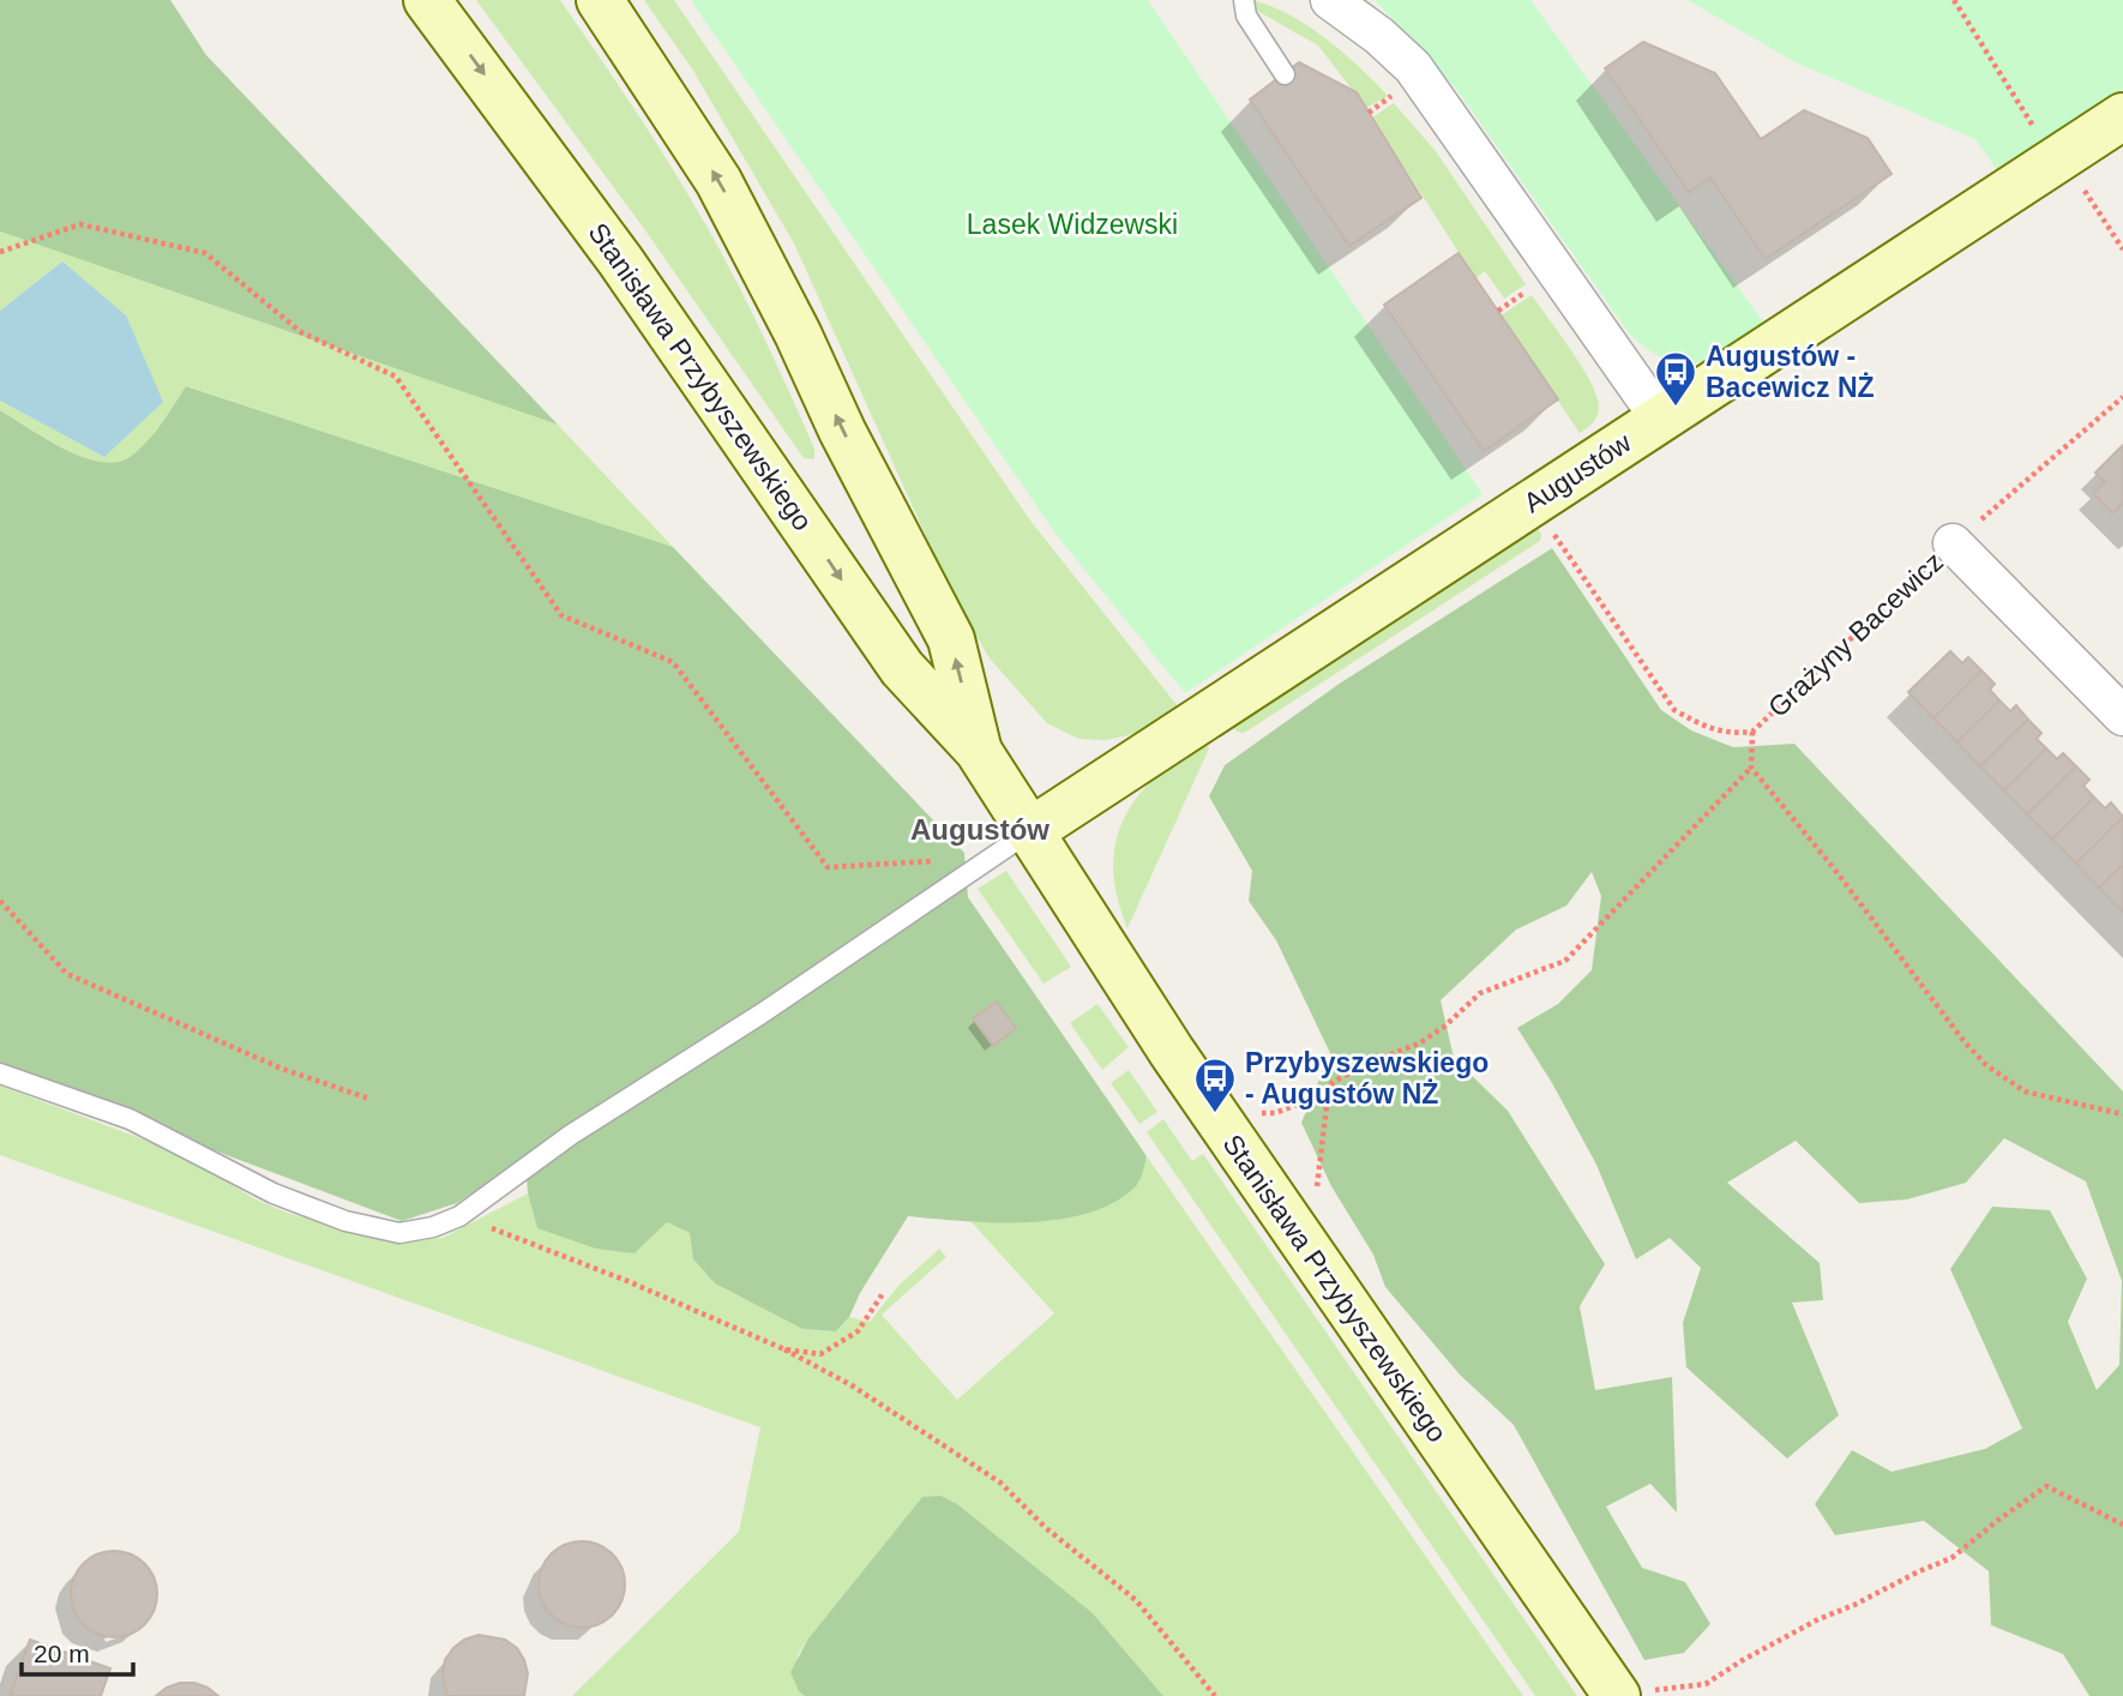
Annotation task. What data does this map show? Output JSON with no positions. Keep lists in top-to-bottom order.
{
  "streets": {
    "street": ["Stanisława Przybyszewskiego", "Augustów", "Grażyny Bacewicz"]
  },
  "crossings": [
    ["Stanisława Przybyszewskiego", "Augustów"],
    ["Augustów", "Grażyny Bacewicz"]
  ],
  "districts": ["Augustów"],
  "parks": ["Lasek Widzewski"],
  "places": {
    "bus stop": ["Augustów - Bacewicz NŻ", "Przybyszewskiego - Augustów NŻ"]
  },
  "scale_bar": "20 m"
}
